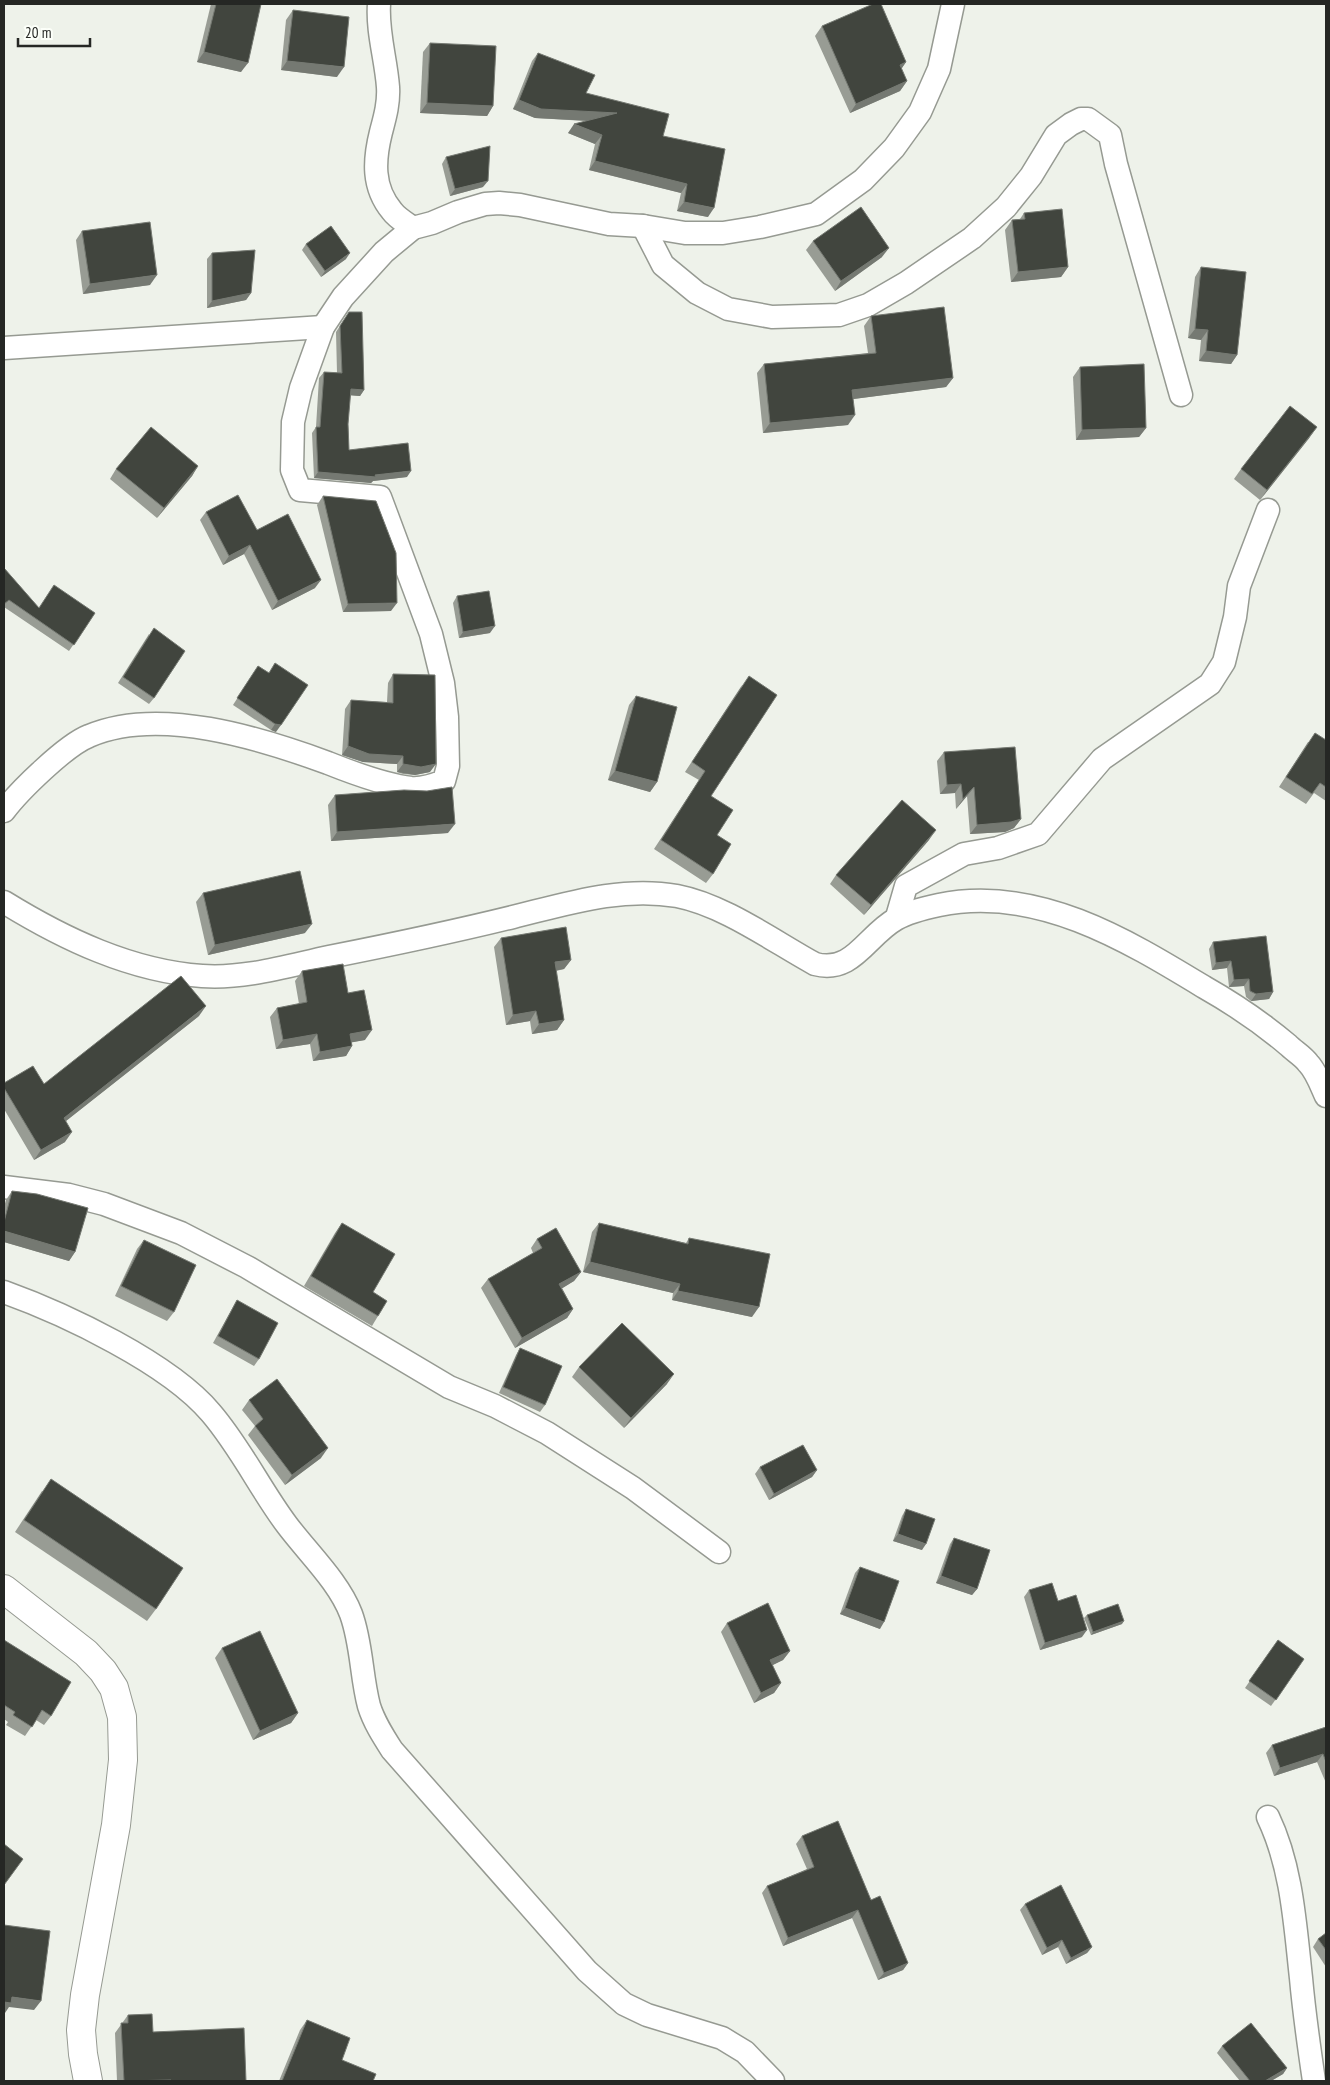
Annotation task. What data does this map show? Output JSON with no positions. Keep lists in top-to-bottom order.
{
  "scale_bar": "20 m"
}
